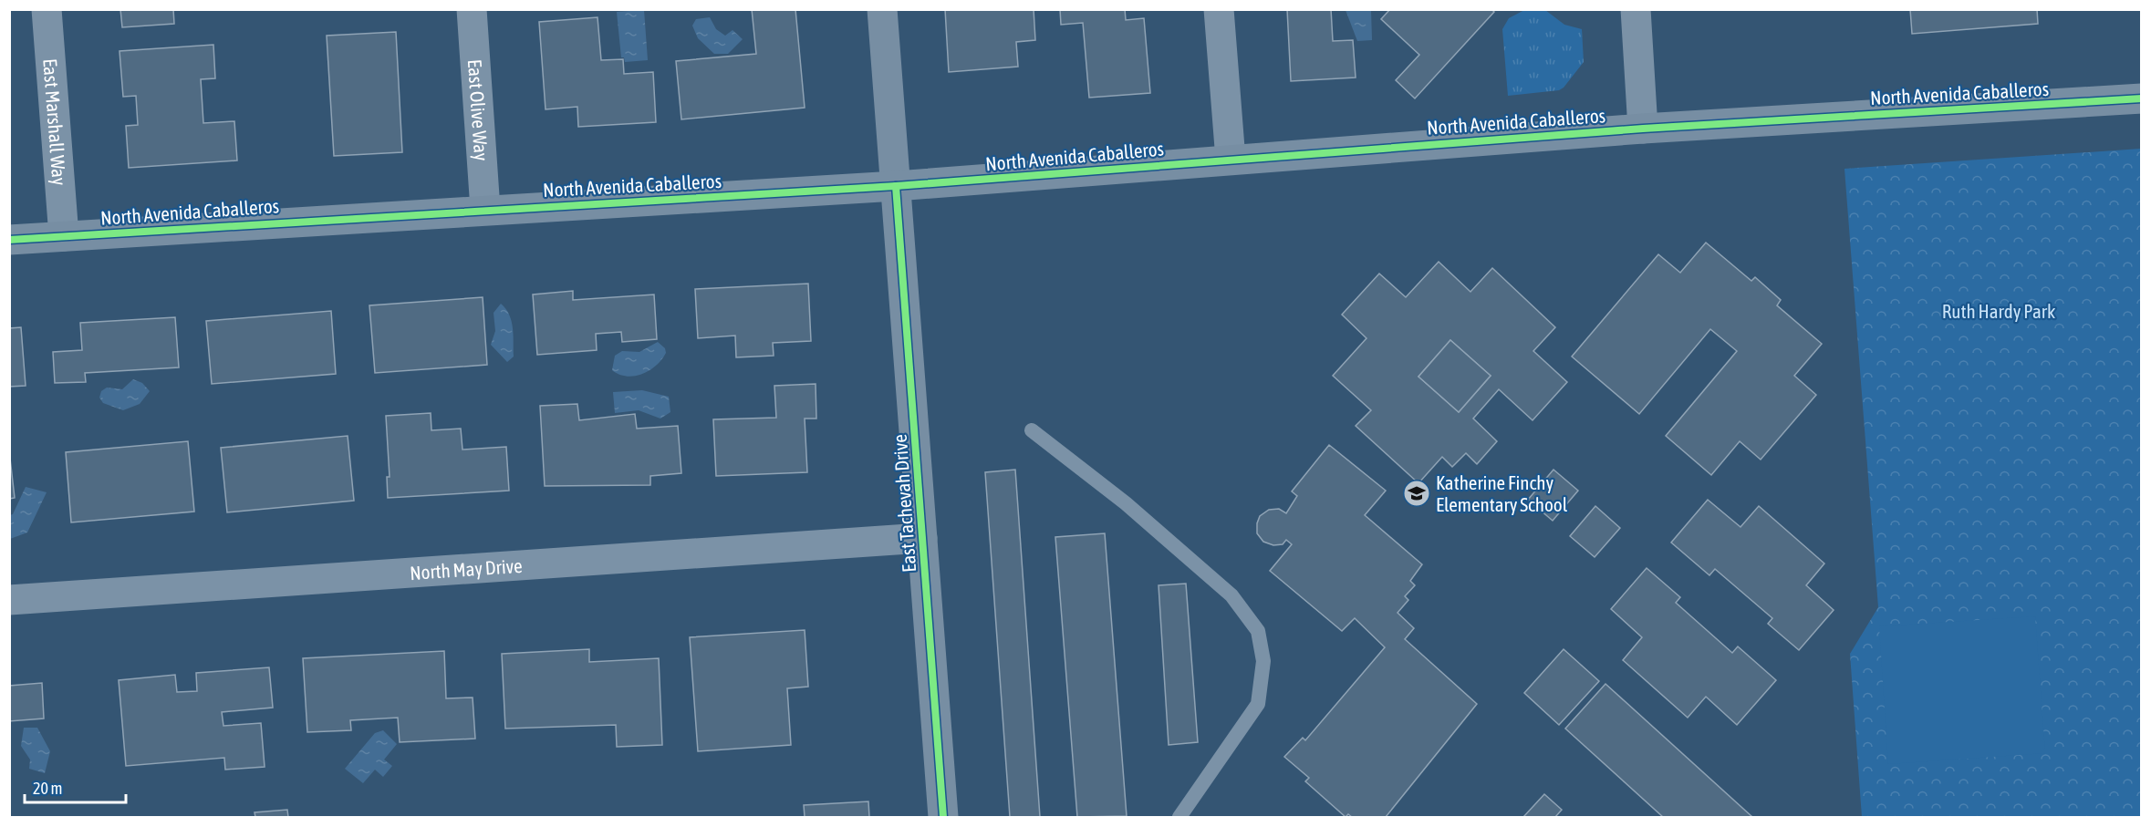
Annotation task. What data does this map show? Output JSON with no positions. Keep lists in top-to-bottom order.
{
  "streets": {
    "street": [
      "North Avenida Caballeros",
      "East Olive Way",
      "East Marshall Way",
      "East Tachevah Drive",
      "North May Drive"
    ]
  },
  "crossings": [
    ["North Avenida Caballeros", "East Olive Way"],
    ["North Avenida Caballeros", "East Marshall Way"],
    ["North Avenida Caballeros", "East Tachevah Drive"],
    ["East Tachevah Drive", "North May Drive"]
  ],
  "parks": ["Ruth Hardy Park"],
  "places": {
    "school or university": ["Katherine Finchy Elementary School"]
  },
  "scale_bar": "20 m"
}
